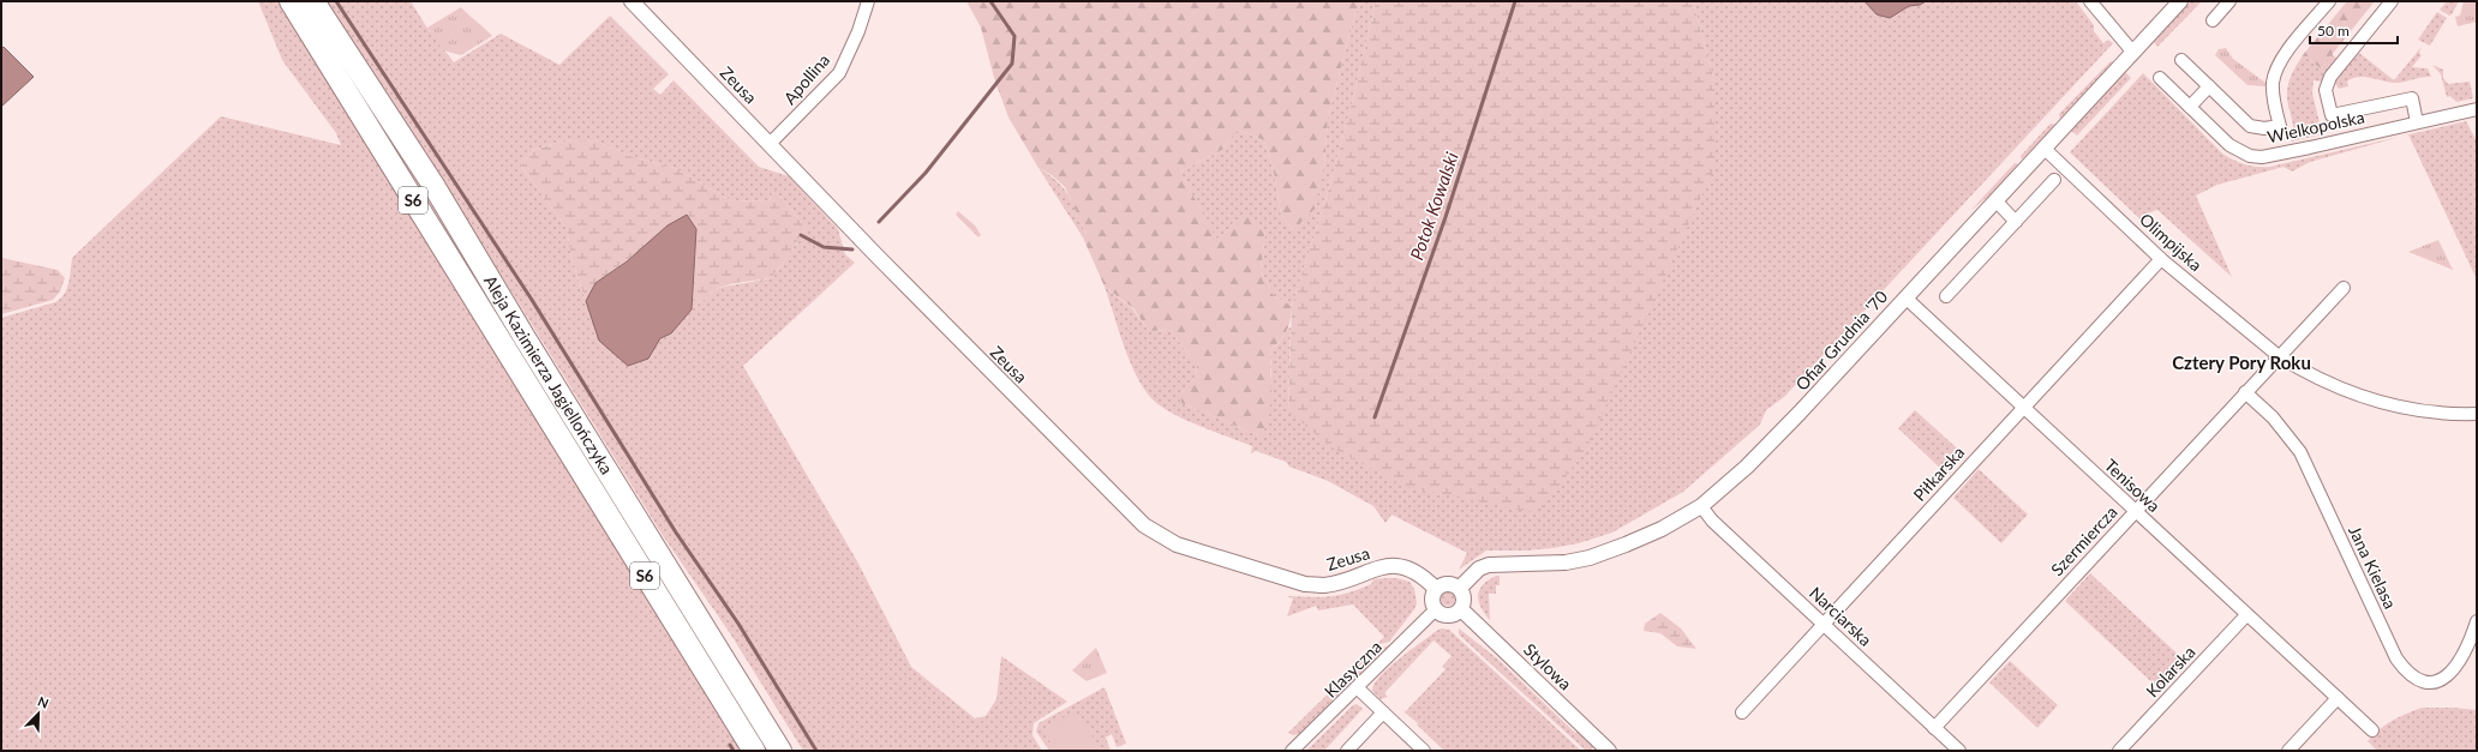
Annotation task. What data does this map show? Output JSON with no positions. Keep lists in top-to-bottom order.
{
  "streets": {
    "highway": ["S6", "Aleja Kazimierza Jagiellończyka"],
    "street": [
      "Apollina",
      "Zeusa",
      "Wielkopolska",
      "Olimpijska",
      "Ofiar Grudnia '70",
      "Piłkarska",
      "Tenisowa",
      "Szermiercza",
      "Jana Kielasa",
      "Narciarska",
      "Stylowa",
      "Klasyczna",
      "Kolarska"
    ]
  },
  "crossings": [
    ["Apollina", "Zeusa"],
    ["Zeusa", "Ofiar Grudnia '70"],
    ["Zeusa", "Stylowa"],
    ["Zeusa", "Klasyczna"],
    ["Olimpijska", "Ofiar Grudnia '70"],
    ["Olimpijska", "Piłkarska"],
    ["Olimpijska", "Szermiercza"],
    ["Ofiar Grudnia '70", "Tenisowa"],
    ["Ofiar Grudnia '70", "Narciarska"],
    ["Ofiar Grudnia '70", "Stylowa"],
    ["Ofiar Grudnia '70", "Klasyczna"],
    ["Piłkarska", "Tenisowa"],
    ["Piłkarska", "Narciarska"],
    ["Tenisowa", "Szermiercza"],
    ["Tenisowa", "Kolarska"],
    ["Szermiercza", "Jana Kielasa"],
    ["Szermiercza", "Narciarska"],
    ["Stylowa", "Klasyczna"]
  ],
  "districts": ["Cztery Pory Roku"],
  "water": ["Potok Kowalski"],
  "scale_bar": "50 m",
  "north": "top right"
}
